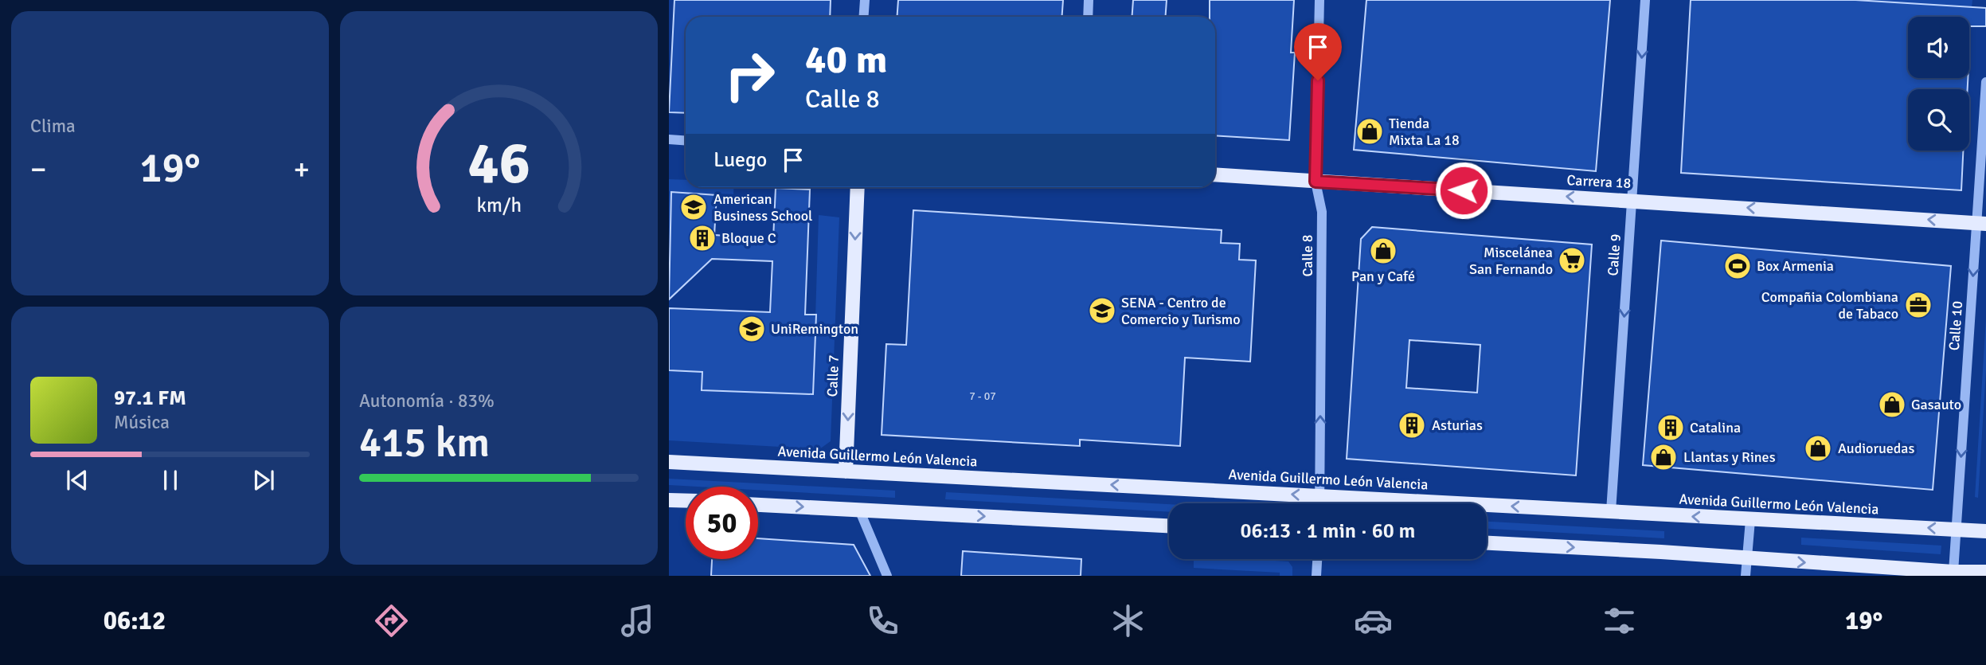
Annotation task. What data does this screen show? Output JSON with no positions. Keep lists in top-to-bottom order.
{
  "streets": {
    "main road": ["Carrera 18", "Calle 7", "Avenida Guillermo León Valencia"],
    "street": ["Calle 9", "Calle 8", "Calle 10"]
  },
  "crossings": [
    ["Carrera 18", "Calle 9"],
    ["Carrera 18", "Calle 8"],
    ["Carrera 18", "Calle 10"],
    ["Calle 9", "Avenida Guillermo León Valencia"],
    ["Calle 8", "Avenida Guillermo León Valencia"],
    ["Calle 10", "Avenida Guillermo León Valencia"],
    ["Calle 7", "Avenida Guillermo León Valencia"]
  ],
  "one_way": [
    "Carrera 18",
    "Calle 9",
    "Calle 8",
    "Calle 10",
    "Calle 7"
  ],
  "places": {
    "shop": [
      "Tienda Mixta La 18",
      "Pan y Café",
      "Gasauto",
      "Audioruedas",
      "Llantas y Rines"
    ],
    "school or university": ["American Business School", "SENA - Centro de Comercio y Turismo", "UniRemington"],
    "building": ["Bloque C", "Asturias", "Catalina"],
    "supermarket": ["Miscelánea San Fernando"],
    "sports": ["Box Armenia"],
    "office": ["Compañia Colombiana de Tabaco"]
  },
  "house_numbers": ["7 - 07"],
  "page": {
    "tile": [
      "Clima",
      ["Autonomía · 83%", "415 km"]
    ],
    "turn": ["40 m", "Calle 8"],
    "then": "Luego",
    "heat": ["−", "19°", "+"],
    "song": ["97.1 FM", "Música"],
    "limit": "50",
    "trip": "06:13 · 1 min · 60 m",
    "tabs": ["06:12", "19°"],
    "gauge": ["46", "km/h"]
  }
}
